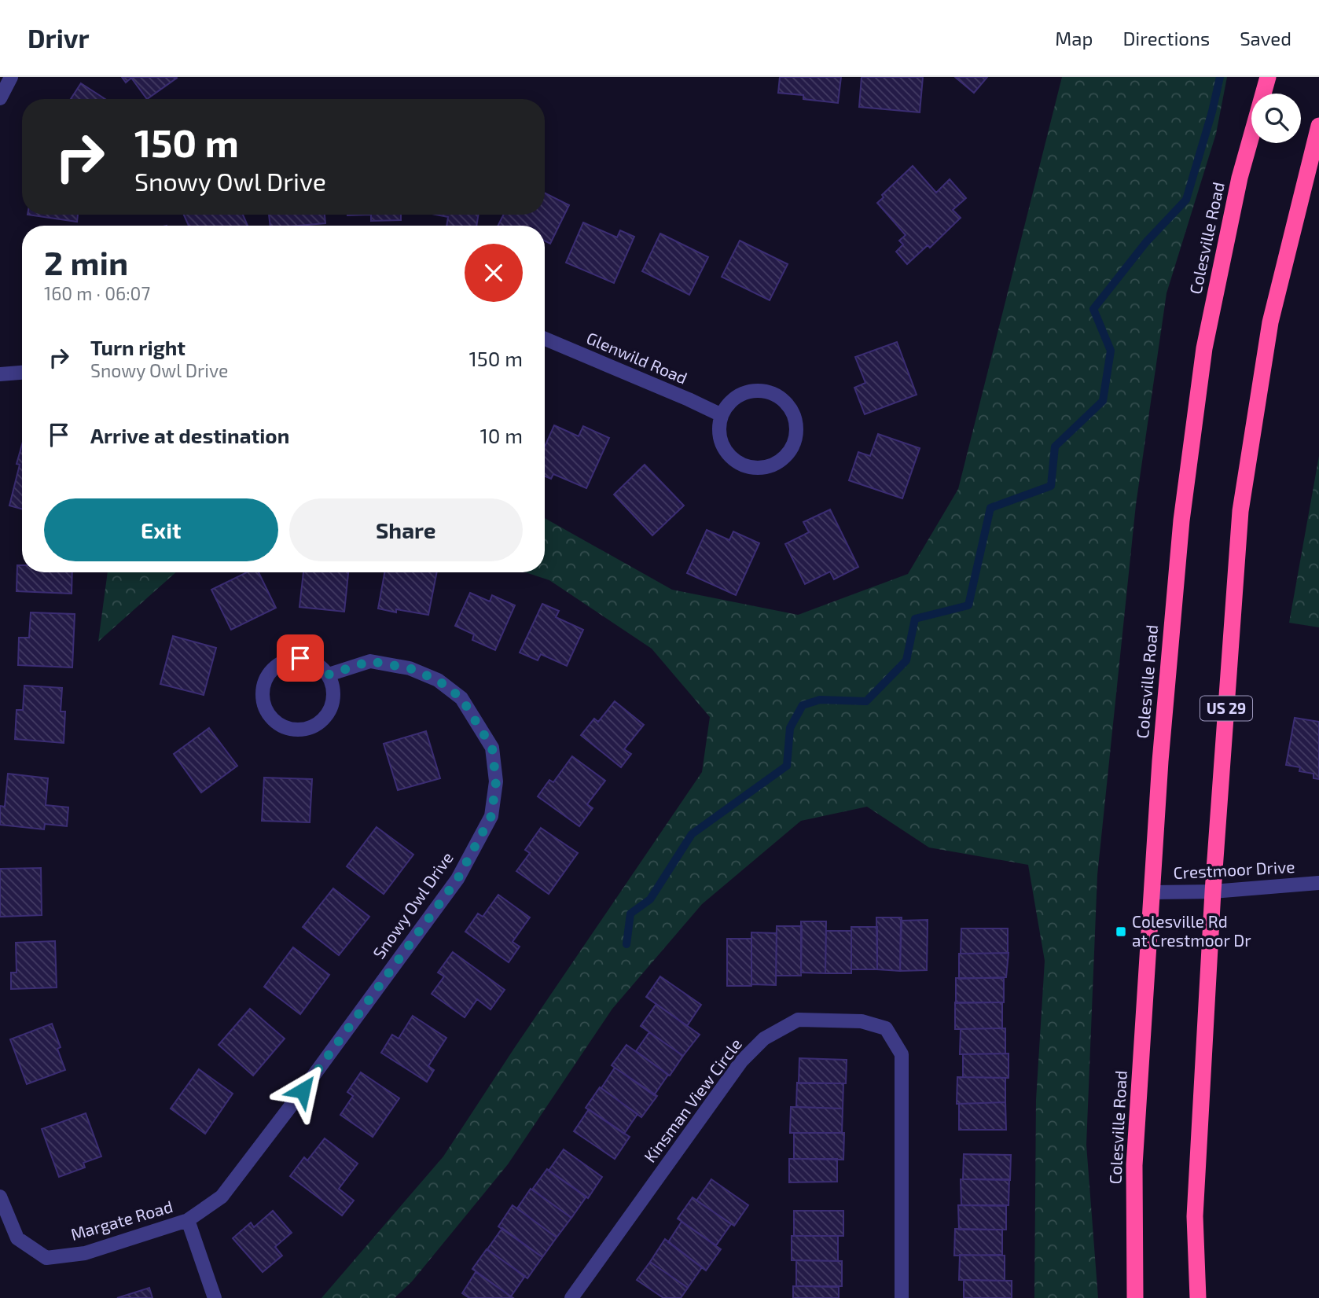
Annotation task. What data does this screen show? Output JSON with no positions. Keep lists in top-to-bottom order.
{
  "streets": {
    "highway": ["Colesville Road", "US 29"],
    "street": [
      "Glenwild Road",
      "Crestmoor Drive",
      "Snowy Owl Drive",
      "Kinsman View Circle",
      "Margate Road"
    ]
  },
  "crossings": [
    ["Colesville Road", "Crestmoor Drive"],
    ["US 29", "Crestmoor Drive"],
    ["Snowy Owl Drive", "Margate Road"]
  ],
  "places": {
    "transit": ["Colesville Rd at Crestmoor Dr"]
  },
  "page": {
    "header": "Drivr",
    "nav": ["Map", "Directions", "Saved"],
    "turn": ["150 m", "Snowy Owl Drive"],
    "heading": ["2 min", "160 m · 06:07"],
    "list": [
      {
        "name": "Turn right",
        "note": "Snowy Owl Drive",
        "value": "150 m"
      },
      {
        "name": "Arrive at destination",
        "value": "10 m"
      }
    ],
    "buttons": ["Exit", "Share"]
  }
}
